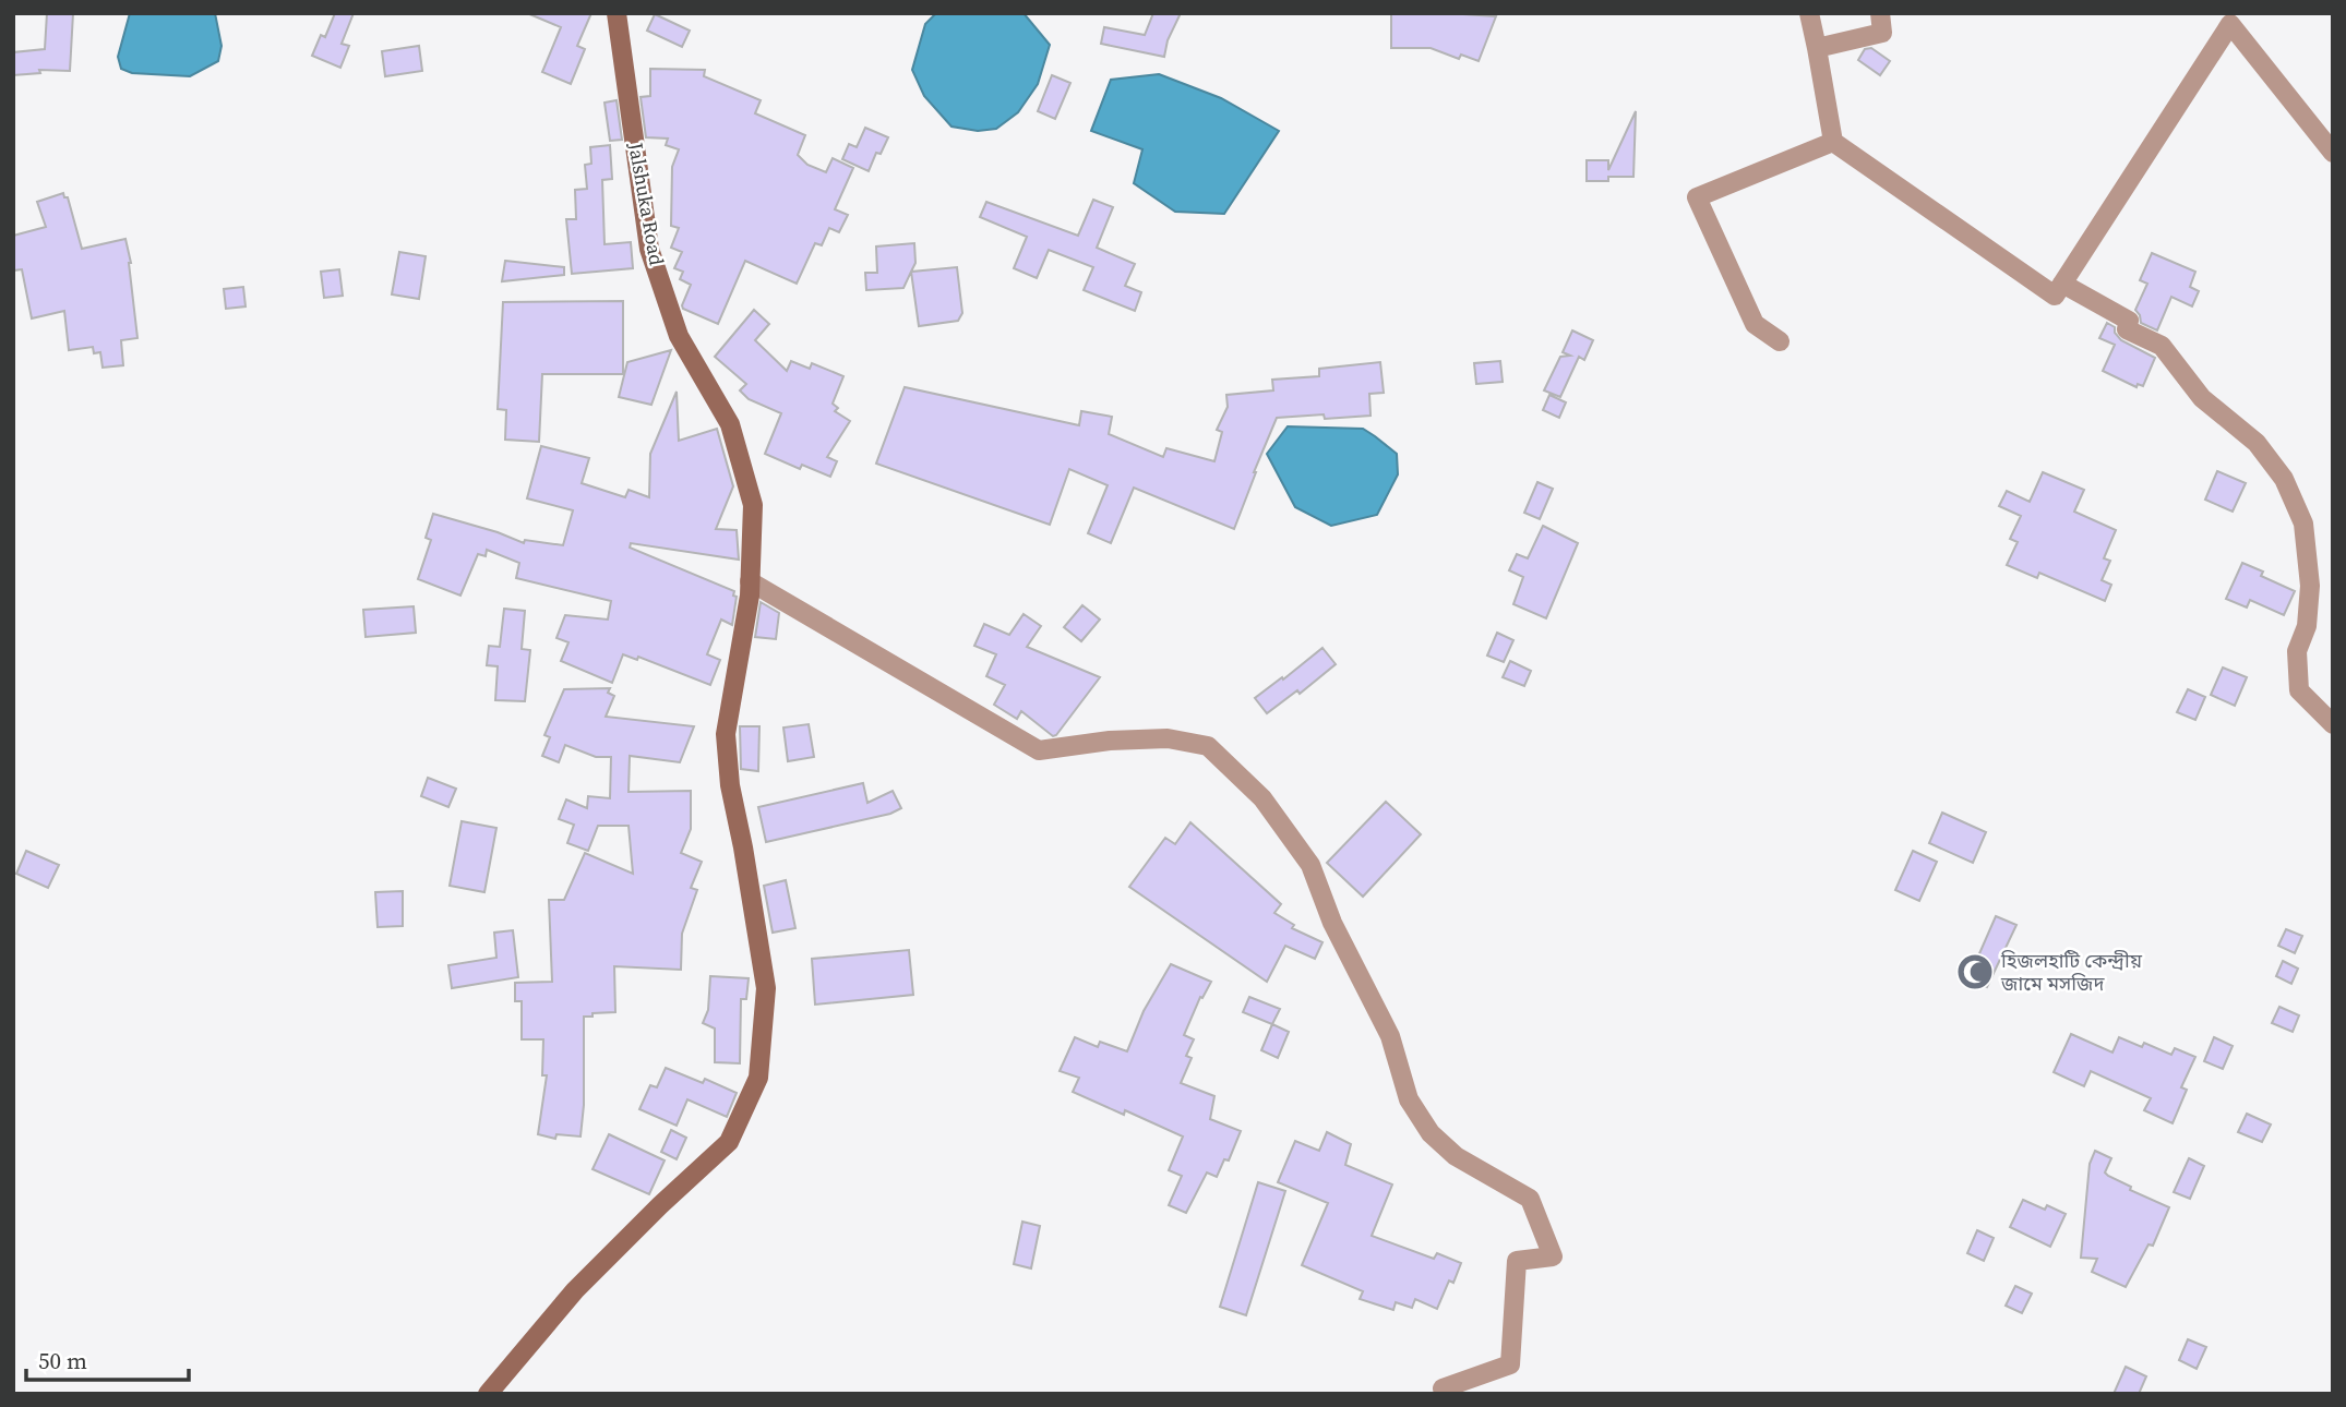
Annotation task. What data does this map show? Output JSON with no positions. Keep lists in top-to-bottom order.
{
  "streets": {
    "street": ["Jalshuka Road"]
  },
  "places": {
    "mosque": ["হিজলহাটি কেন্দ্রীয় জামে মসজিদ"]
  },
  "scale_bar": "50 m"
}
